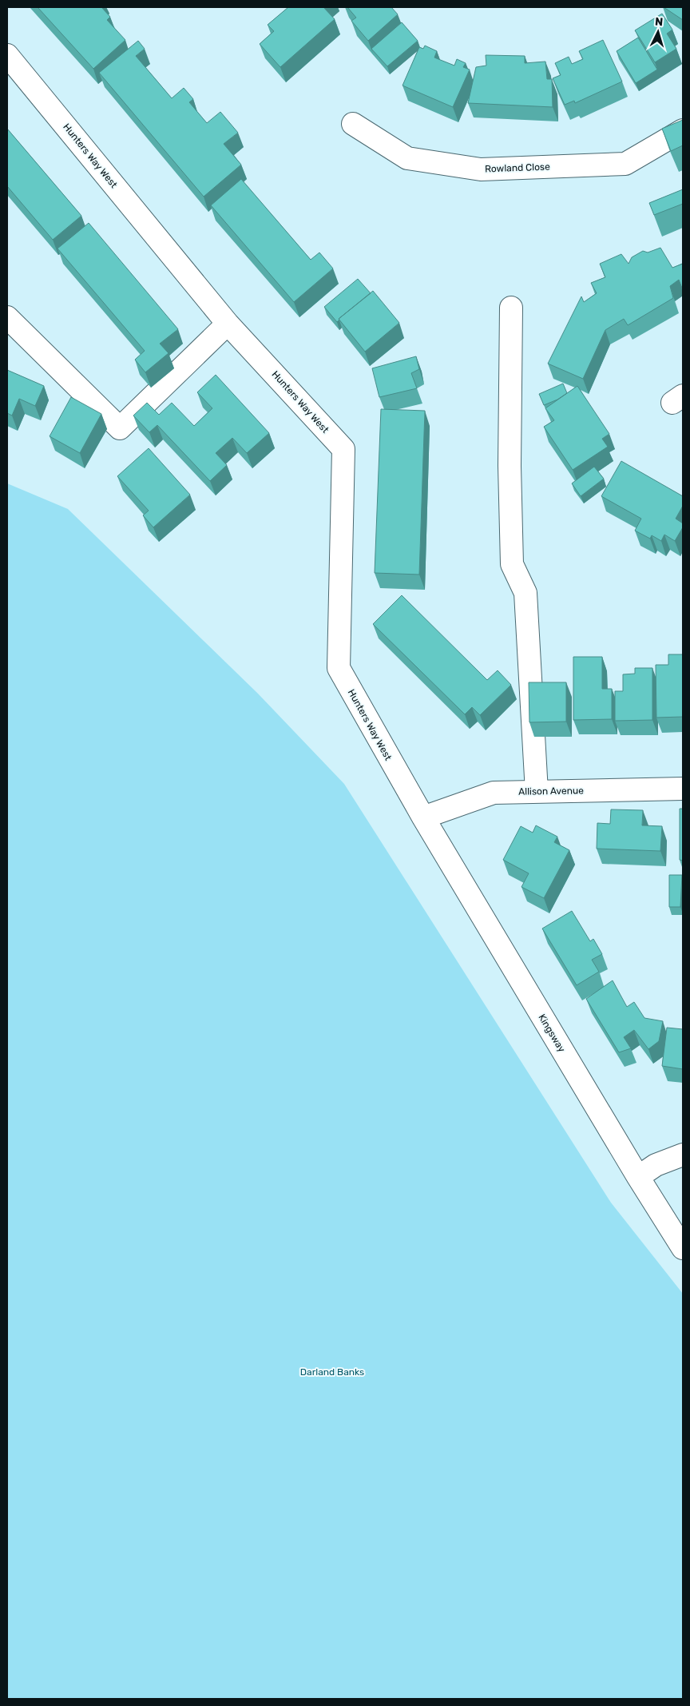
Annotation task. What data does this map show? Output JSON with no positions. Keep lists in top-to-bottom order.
{
  "streets": {
    "street": [
      "Hunters Way West",
      "Rowland Close",
      "Allison Avenue",
      "Kingsway"
    ]
  },
  "crossings": [
    ["Hunters Way West", "Allison Avenue"],
    ["Hunters Way West", "Kingsway"],
    ["Allison Avenue", "Kingsway"]
  ],
  "parks": ["Darland Banks"],
  "north": "top"
}
